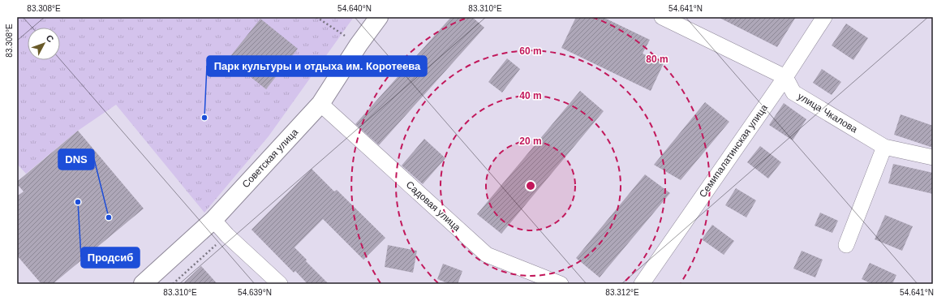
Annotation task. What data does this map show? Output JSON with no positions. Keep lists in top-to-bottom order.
{
  "streets": {
    "main road": ["Советская улица"],
    "street": ["улица Чкалова", "Семипалатинская улица", "Садовая улица"]
  },
  "crossings": [
    ["улица Чкалова", "Семипалатинская улица"],
    ["Советская улица", "Садовая улица"]
  ],
  "places": ["Парк культуры и отдыха им. Коротеева", "Продсиб", "DNS"],
  "north": "top right",
  "coordinates": [
    "83.308°E",
    "54.640°N",
    "83.310°E",
    "54.641°N",
    "54.639°N",
    "83.312°E"
  ],
  "rings": [
    "60 m",
    "80 m",
    "40 m",
    "20 m"
  ]
}
